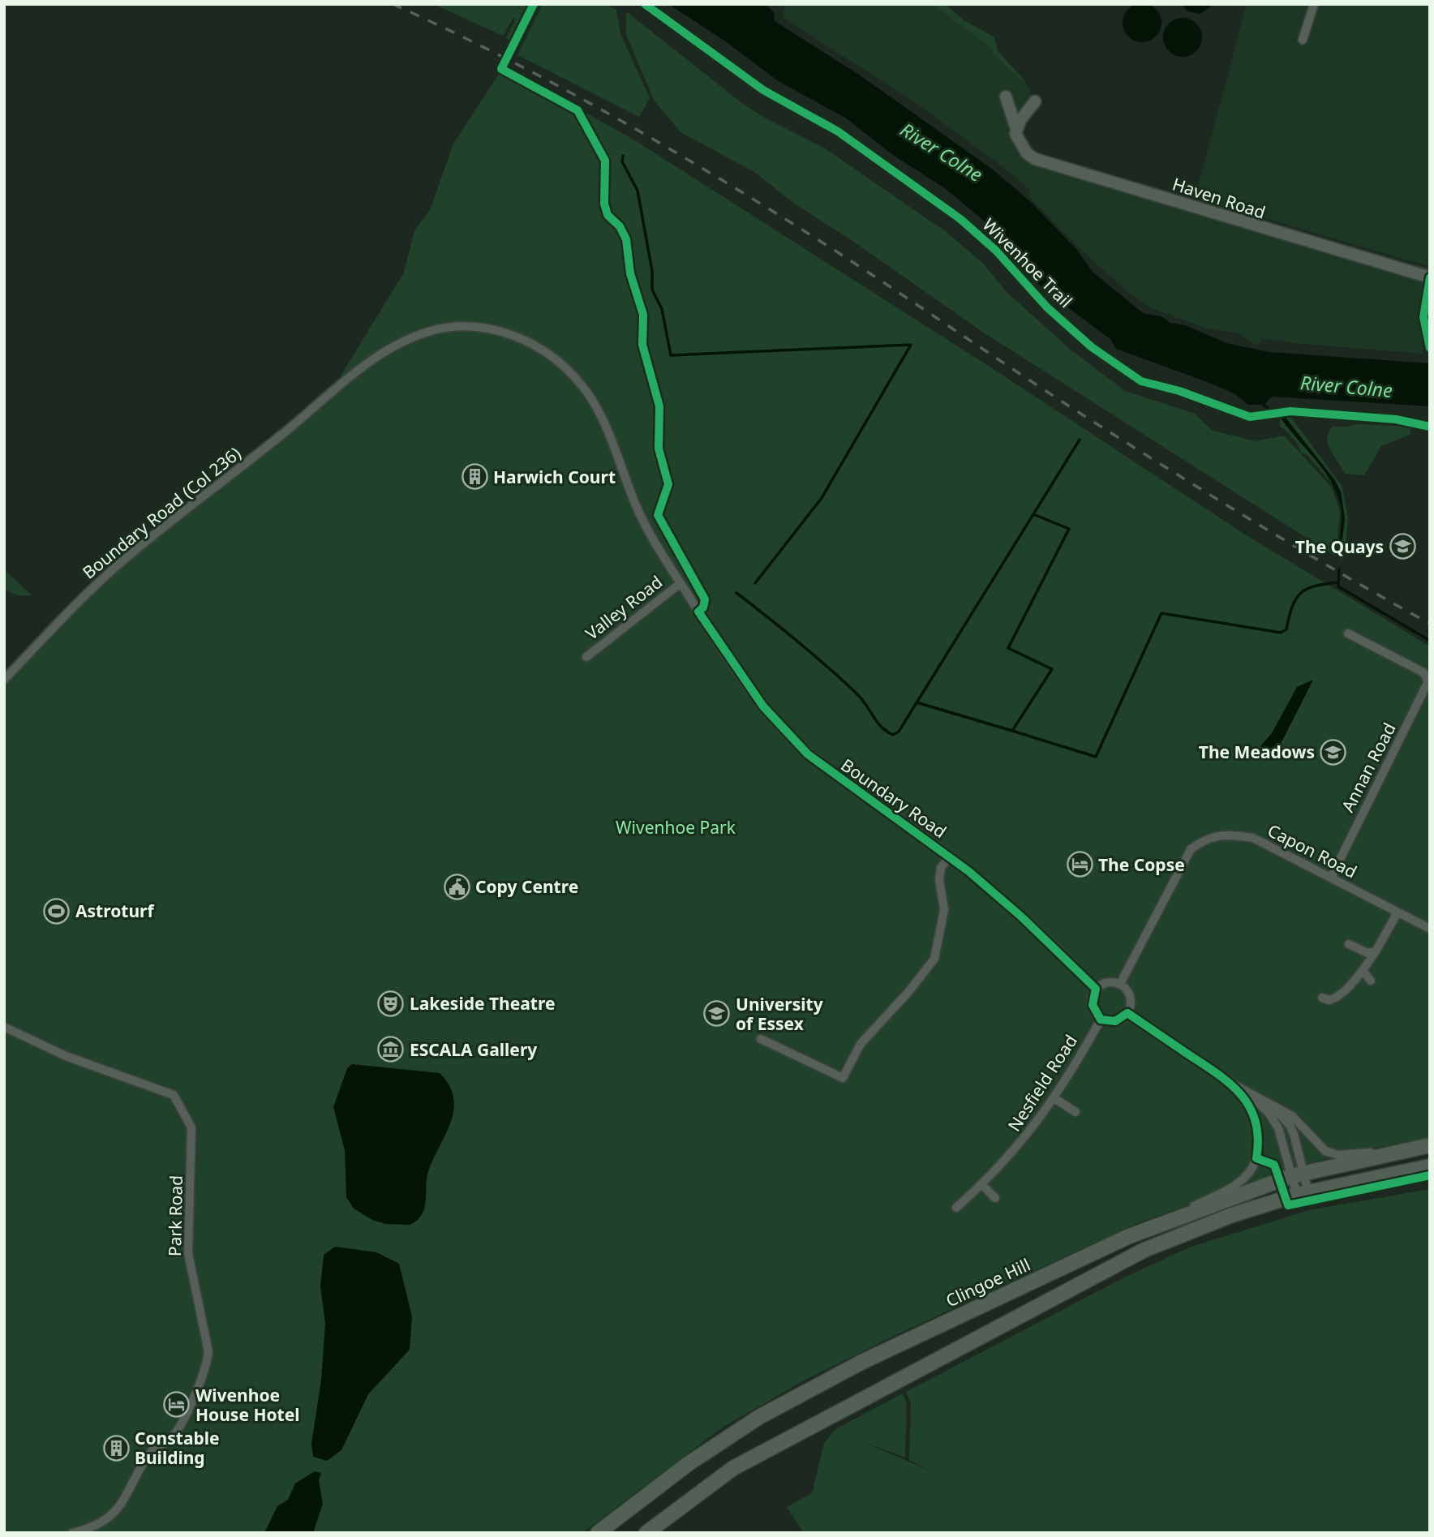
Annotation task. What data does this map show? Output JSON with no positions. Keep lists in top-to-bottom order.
{
  "streets": {
    "main road": ["Clingoe Hill"],
    "street": [
      "Haven Road",
      "Boundary Road (Col 236)",
      "Valley Road",
      "Annan Road",
      "Boundary Road",
      "Capon Road",
      "Nesfield Road",
      "Park Road"
    ],
    "cycle path": ["Wivenhoe Trail"]
  },
  "crossings": [
    ["Boundary Road (Col 236)", "Boundary Road"],
    ["Valley Road", "Boundary Road"],
    ["Annan Road", "Capon Road"],
    ["Boundary Road", "Capon Road"],
    ["Boundary Road", "Nesfield Road"],
    ["Capon Road", "Nesfield Road"]
  ],
  "water": ["River Colne"],
  "parks": ["Wivenhoe Park"],
  "places": {
    "building": ["Harwich Court", "Constable Building"],
    "school or university": ["The Quays", "The Meadows", "University of Essex"],
    "hotel": ["The Copse", "Wivenhoe House Hotel"],
    "public building": ["Copy Centre"],
    "sports": ["Astroturf"],
    "theatre": ["Lakeside Theatre"],
    "museum": ["ESCALA Gallery"]
  }
}
